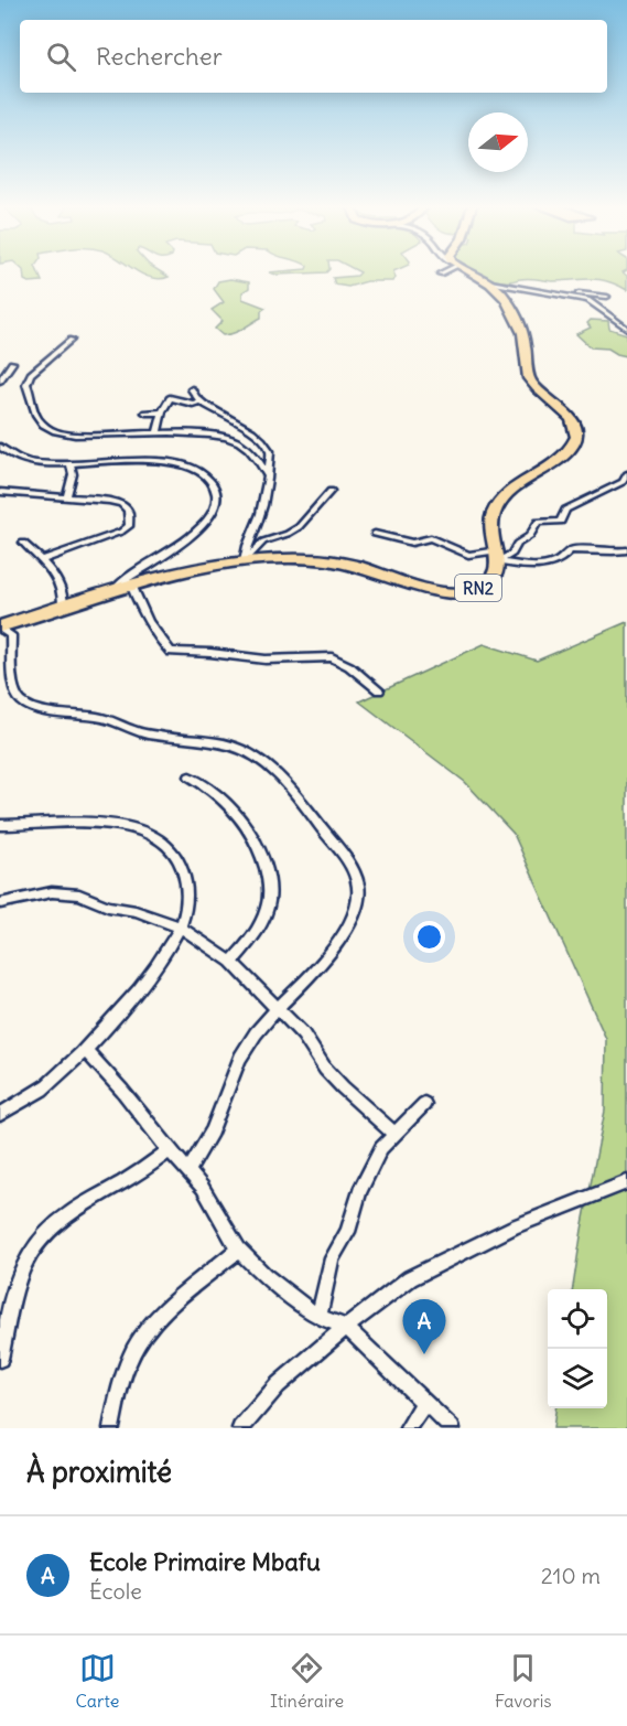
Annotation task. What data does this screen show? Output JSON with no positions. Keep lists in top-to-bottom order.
{
  "streets": {
    "highway": ["RN2"]
  },
  "north": "right",
  "page": {
    "search": "Rechercher",
    "pins": "A",
    "heading": "À proximité",
    "list": [
      {
        "mark": "A",
        "name": "Ecole Primaire Mbafu",
        "note": "École",
        "value": "210 m"
      }
    ],
    "nav": ["Carte", "Itinéraire", "Favoris"]
  }
}
